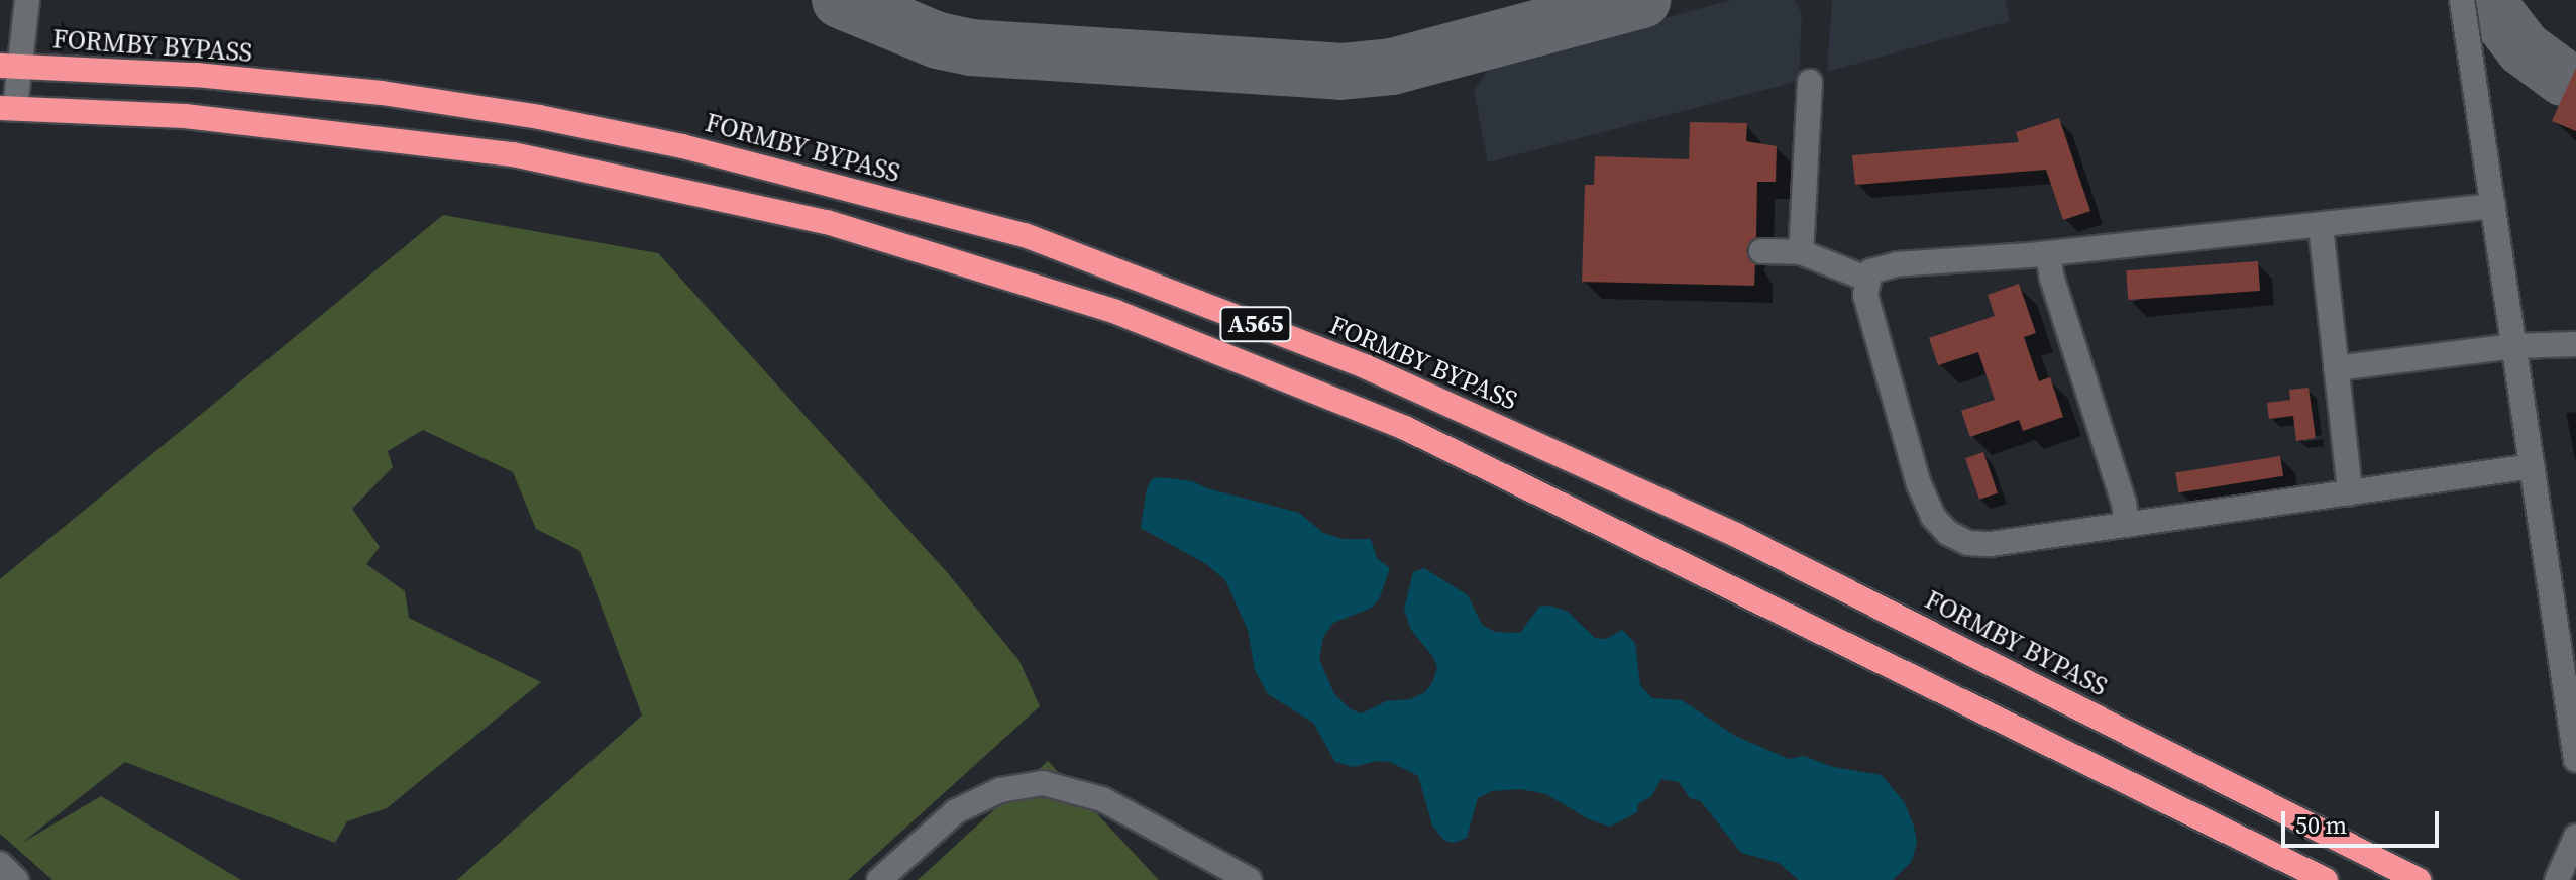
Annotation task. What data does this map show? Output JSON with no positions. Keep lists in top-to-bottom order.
{
  "streets": {
    "highway": ["FORMBY BYPASS", "A565"]
  },
  "scale_bar": "50 m"
}
